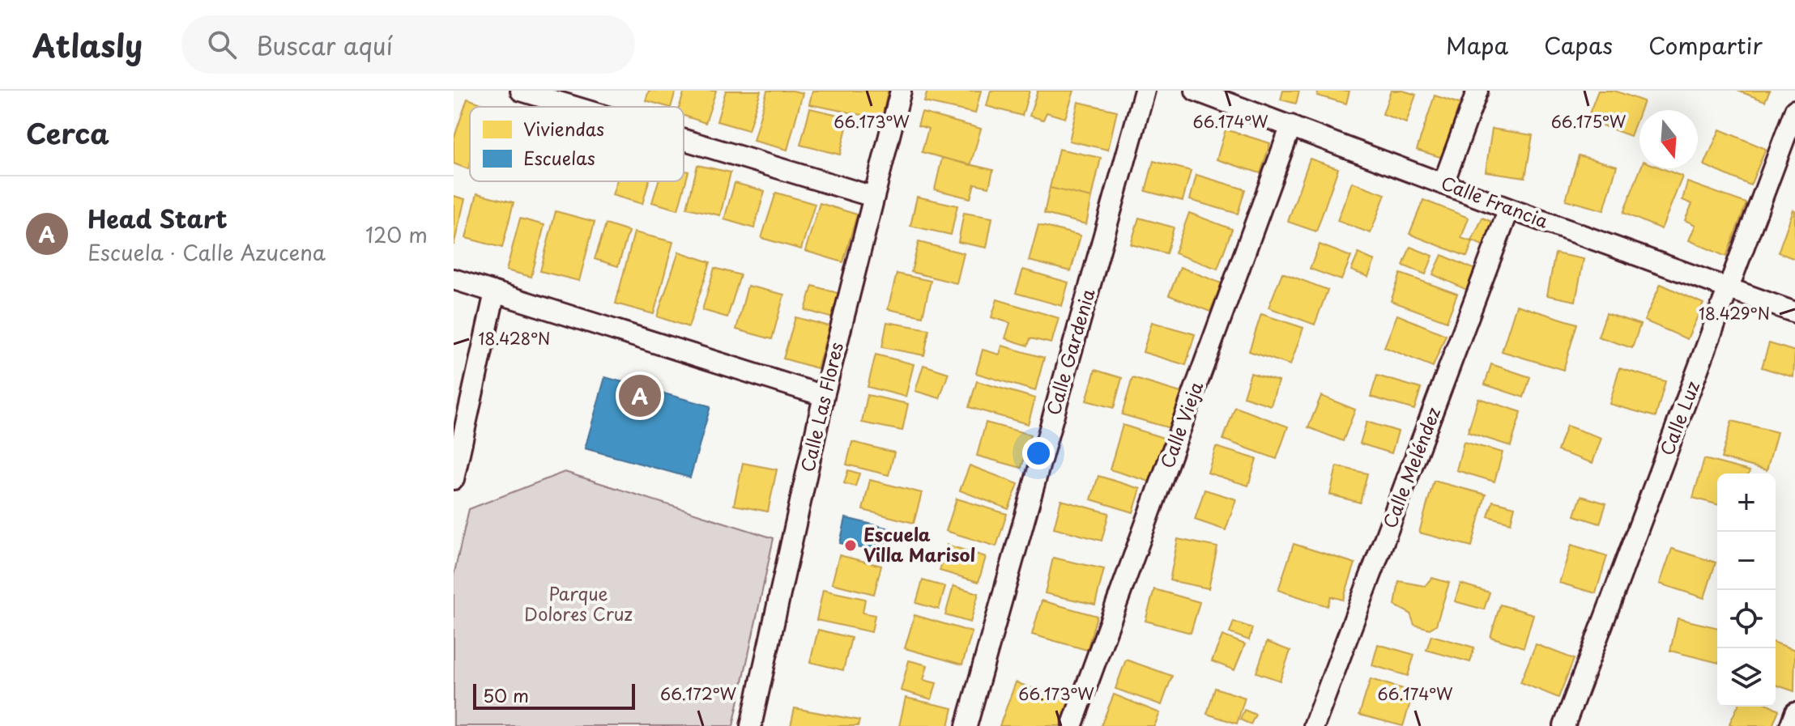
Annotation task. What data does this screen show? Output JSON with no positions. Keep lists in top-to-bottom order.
{
  "streets": {
    "street": [
      "Calle Francia",
      "Calle Gardenia",
      "Calle Las Flores",
      "Calle Luz",
      "Calle Vieja",
      "Calle Meléndez"
    ]
  },
  "crossings": [
    ["Calle Francia", "Calle Luz"],
    ["Calle Francia", "Calle Vieja"],
    ["Calle Francia", "Calle Meléndez"]
  ],
  "parks": ["Parque Dolores Cruz"],
  "places": ["Escuela Villa Marisol"],
  "legend": ["Viviendas", "Escuelas"],
  "scale_bar": "50 m",
  "north": "bottom",
  "page": {
    "header": "Atlasly",
    "search": "Buscar aquí",
    "nav": ["Mapa", "Capas", "Compartir"],
    "heading": "Cerca",
    "list": [
      {
        "mark": "A",
        "name": "Head Start",
        "note": "Escuela · Calle Azucena",
        "value": "120 m"
      }
    ],
    "pins": "A",
    "map_buttons": ["+", "−"],
    "scale": "50 m"
  },
  "coordinates": [
    "66.173°W",
    "66.174°W",
    "66.175°W",
    "18.429°N",
    "18.428°N",
    "66.172°W"
  ]
}
